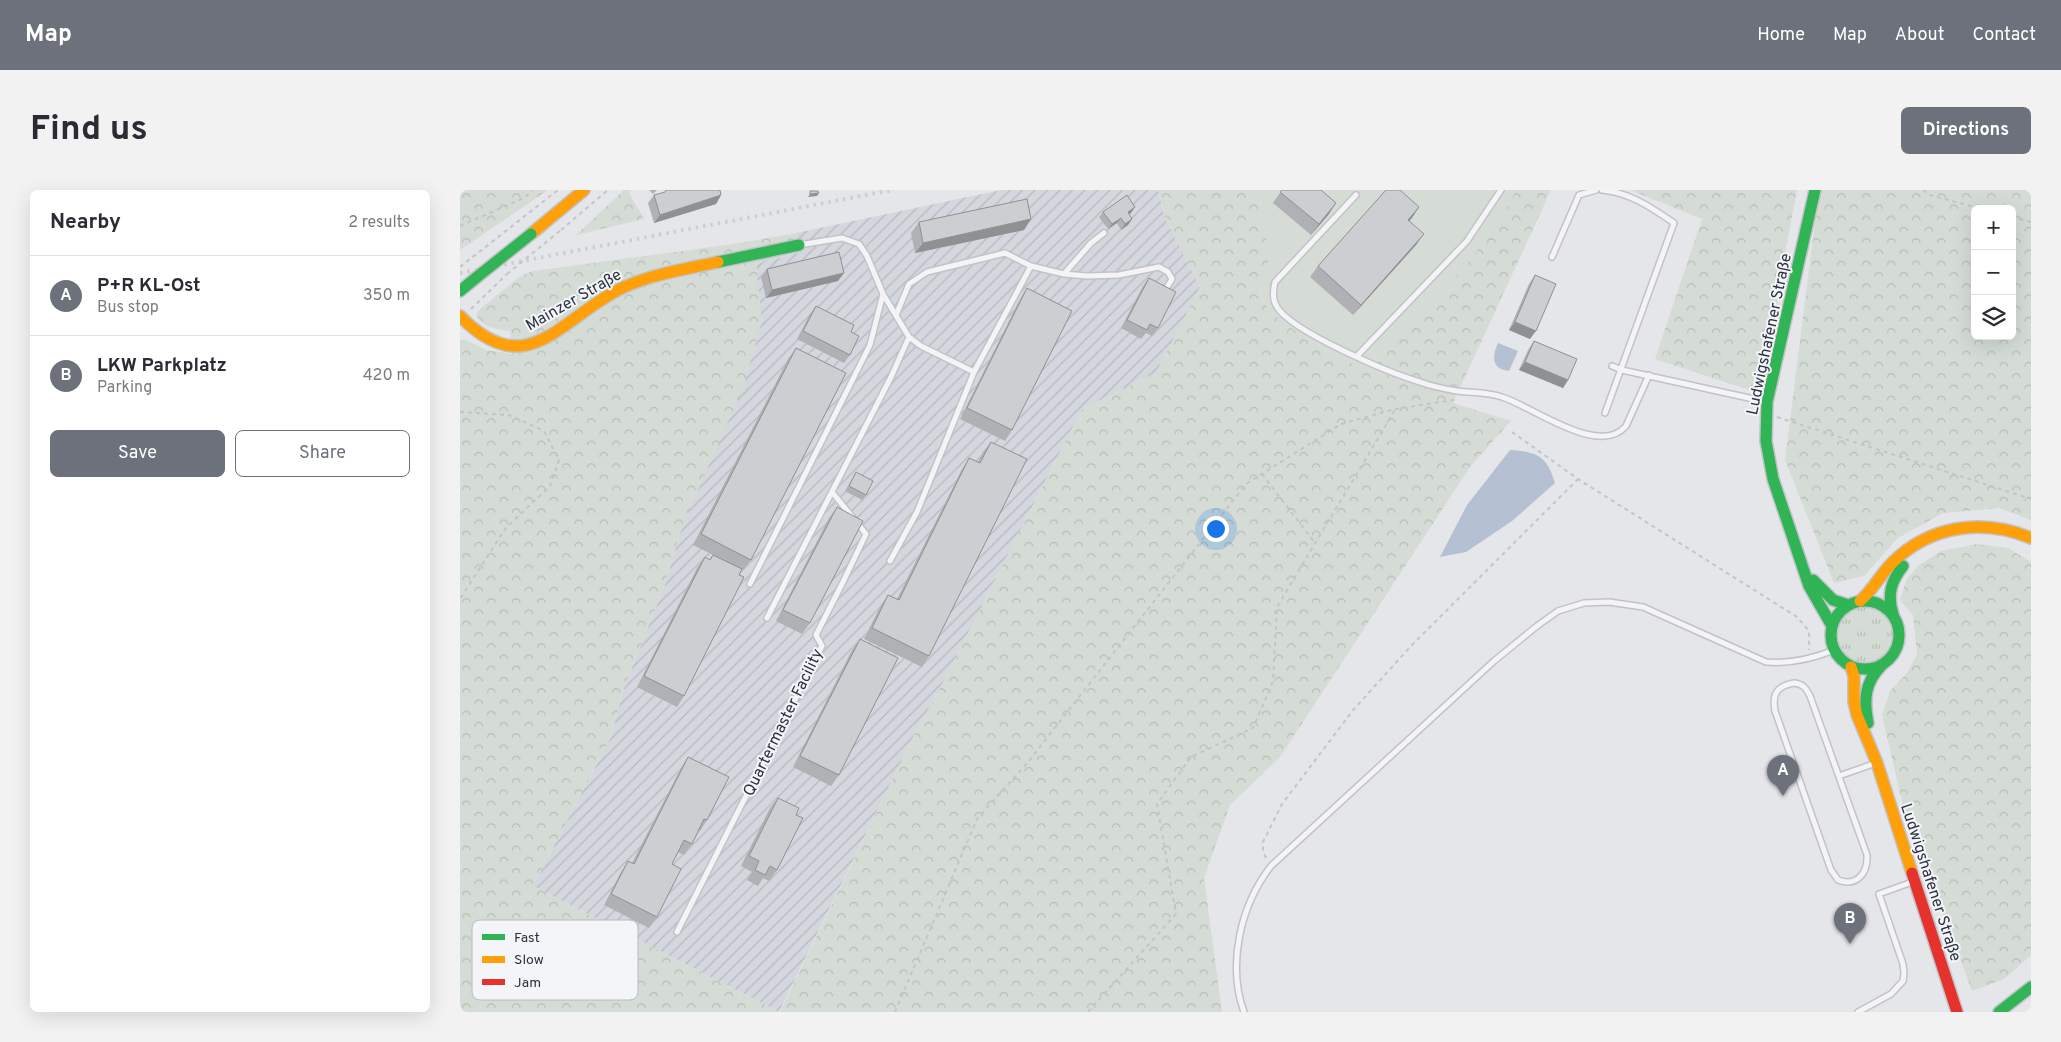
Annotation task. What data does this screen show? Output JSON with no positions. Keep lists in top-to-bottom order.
{
  "streets": {
    "main road": ["Mainzer Straße", "Ludwigshafener Straße"],
    "lane": ["Quartermaster Facility"]
  },
  "legend": ["Fast", "Slow", "Jam"],
  "page": {
    "header": "Map",
    "nav": [
      "Home",
      "Map",
      "About",
      "Contact"
    ],
    "buttons": [
      "Directions",
      ["Save", "Share"]
    ],
    "title": "Find us",
    "heading": ["Nearby", "2 results"],
    "map_buttons": ["+", "−"],
    "list": [
      {
        "mark": "A",
        "name": "P+R KL-Ost",
        "note": "Bus stop",
        "value": "350 m"
      },
      {
        "mark": "B",
        "name": "LKW Parkplatz",
        "note": "Parking",
        "value": "420 m"
      }
    ],
    "pins": ["A", "B"]
  }
}
